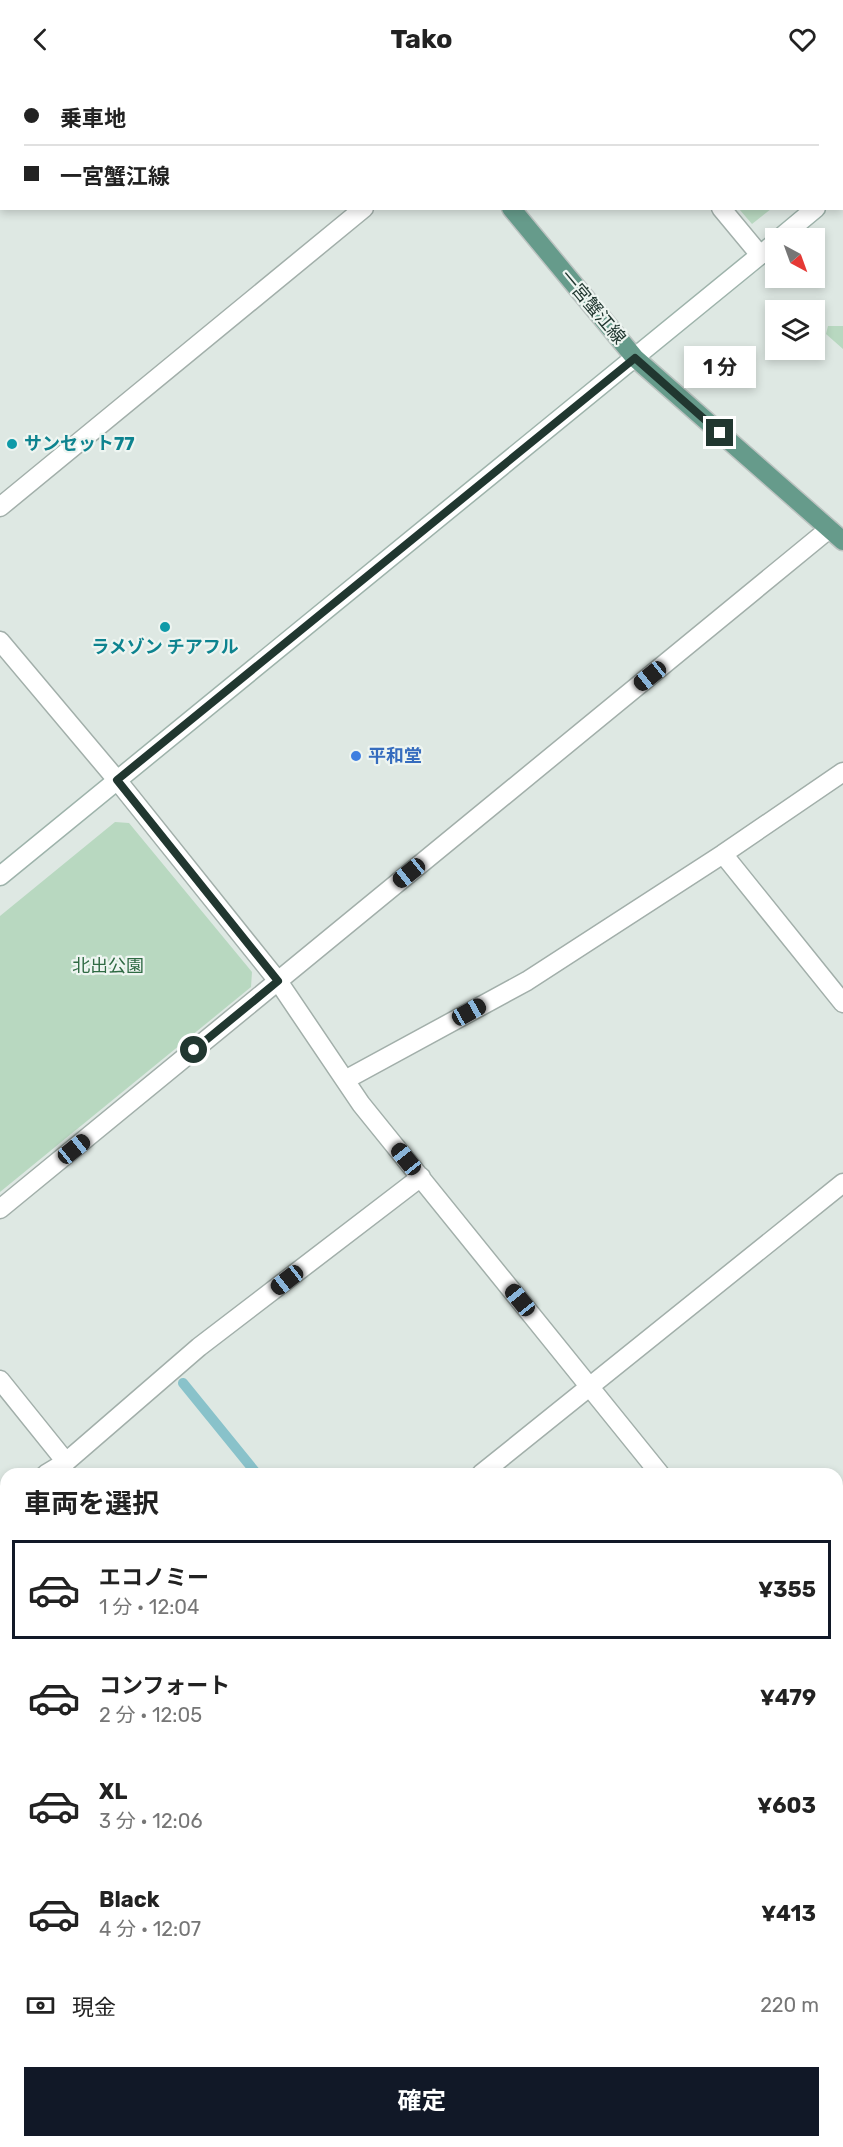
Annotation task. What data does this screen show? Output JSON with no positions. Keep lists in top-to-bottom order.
{
  "streets": {
    "main road": ["一宮蟹江線"]
  },
  "parks": ["北出公園"],
  "places": ["サンセット77", "ラメゾン チアフル", "平和堂"],
  "north": "bottom right",
  "page": {
    "header": "Tako",
    "banner": ["乗車地", "一宮蟹江線"],
    "bubble": "1 分",
    "heading": "車両を選択",
    "list": [
      {
        "name": "エコノミー",
        "note": "1 分 · 12:04",
        "value": "¥355"
      },
      {
        "name": "コンフォート",
        "note": "2 分 · 12:05",
        "value": "¥479"
      },
      {
        "name": "XL",
        "note": "3 分 · 12:06",
        "value": "¥603"
      },
      {
        "name": "Black",
        "note": "4 分 · 12:07",
        "value": "¥413"
      }
    ],
    "pay": ["現金", "220 m"],
    "buttons": "確定"
  }
}
